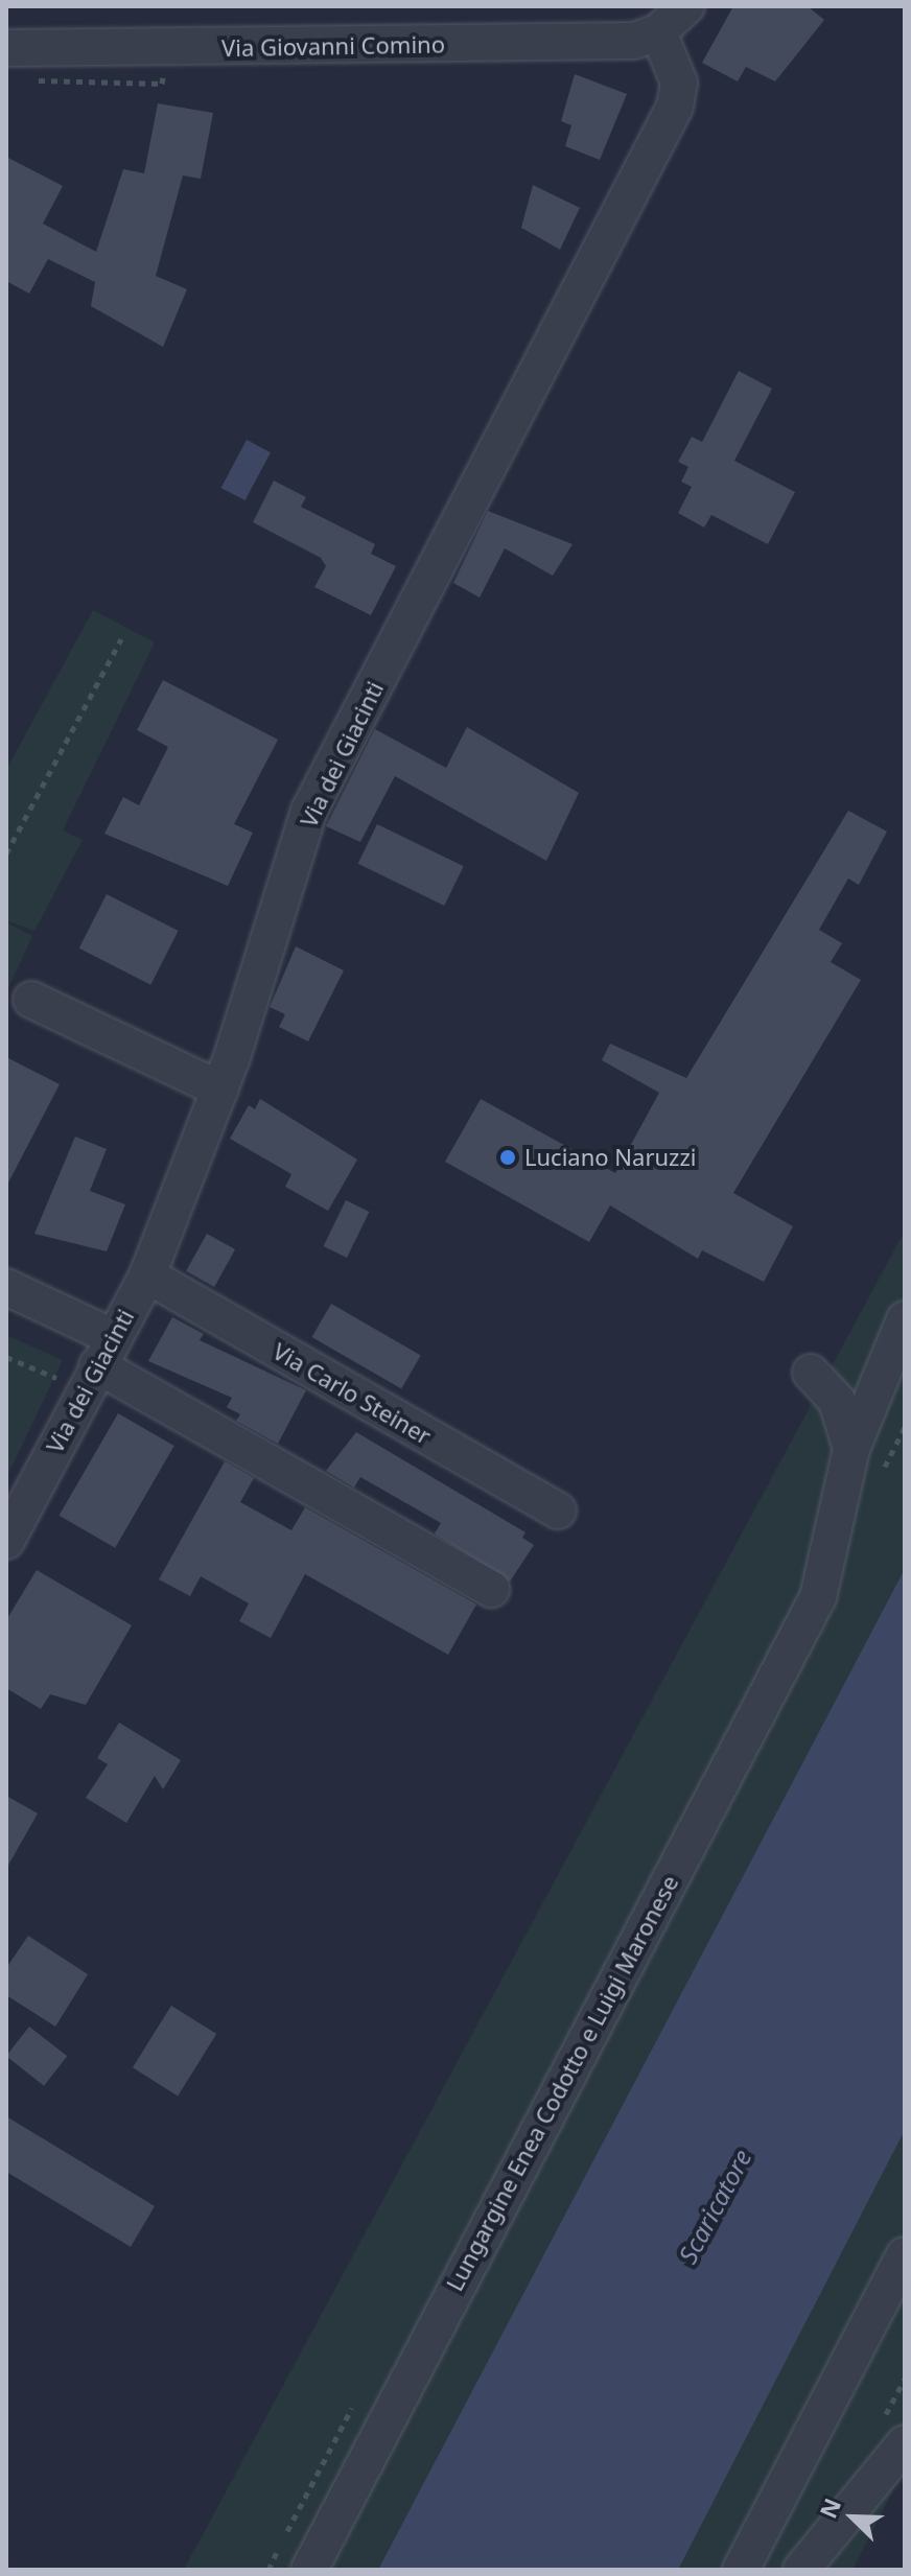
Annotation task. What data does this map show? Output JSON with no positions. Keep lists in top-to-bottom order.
{
  "streets": {
    "street": [
      "Via Giovanni Comino",
      "Via dei Giacinti",
      "Via Carlo Steiner",
      "Lungargine Enea Codotto e Luigi Maronese"
    ]
  },
  "crossings": [
    ["Via Giovanni Comino", "Via dei Giacinti"],
    ["Via dei Giacinti", "Via Carlo Steiner"]
  ],
  "water": ["Scaricatore"],
  "places": ["Luciano Naruzzi"],
  "north": "top left"
}
